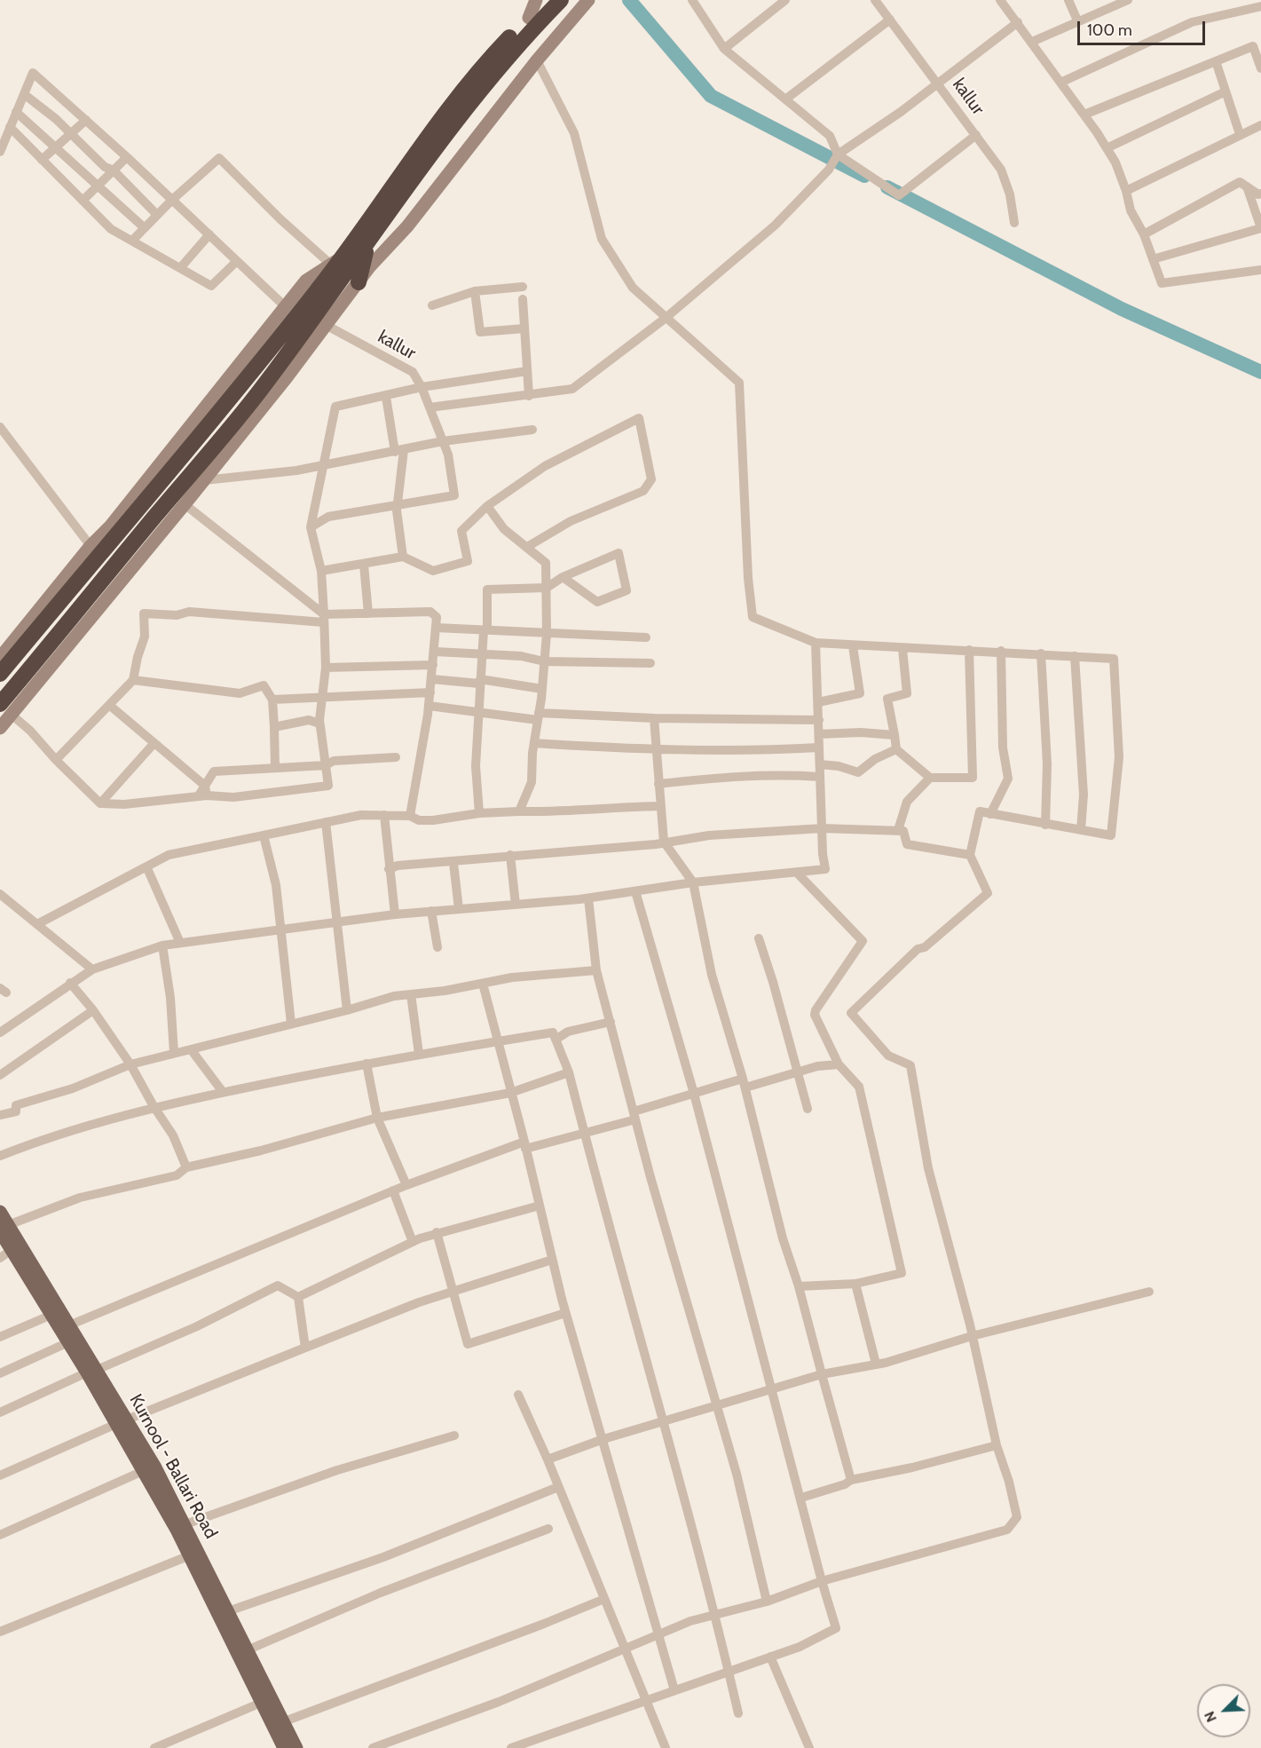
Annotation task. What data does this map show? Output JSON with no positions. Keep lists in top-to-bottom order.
{
  "streets": {
    "main road": ["Kurnool - Ballari Road"],
    "street": ["kallur"]
  },
  "scale_bar": "100 m",
  "north": "bottom left"
}
